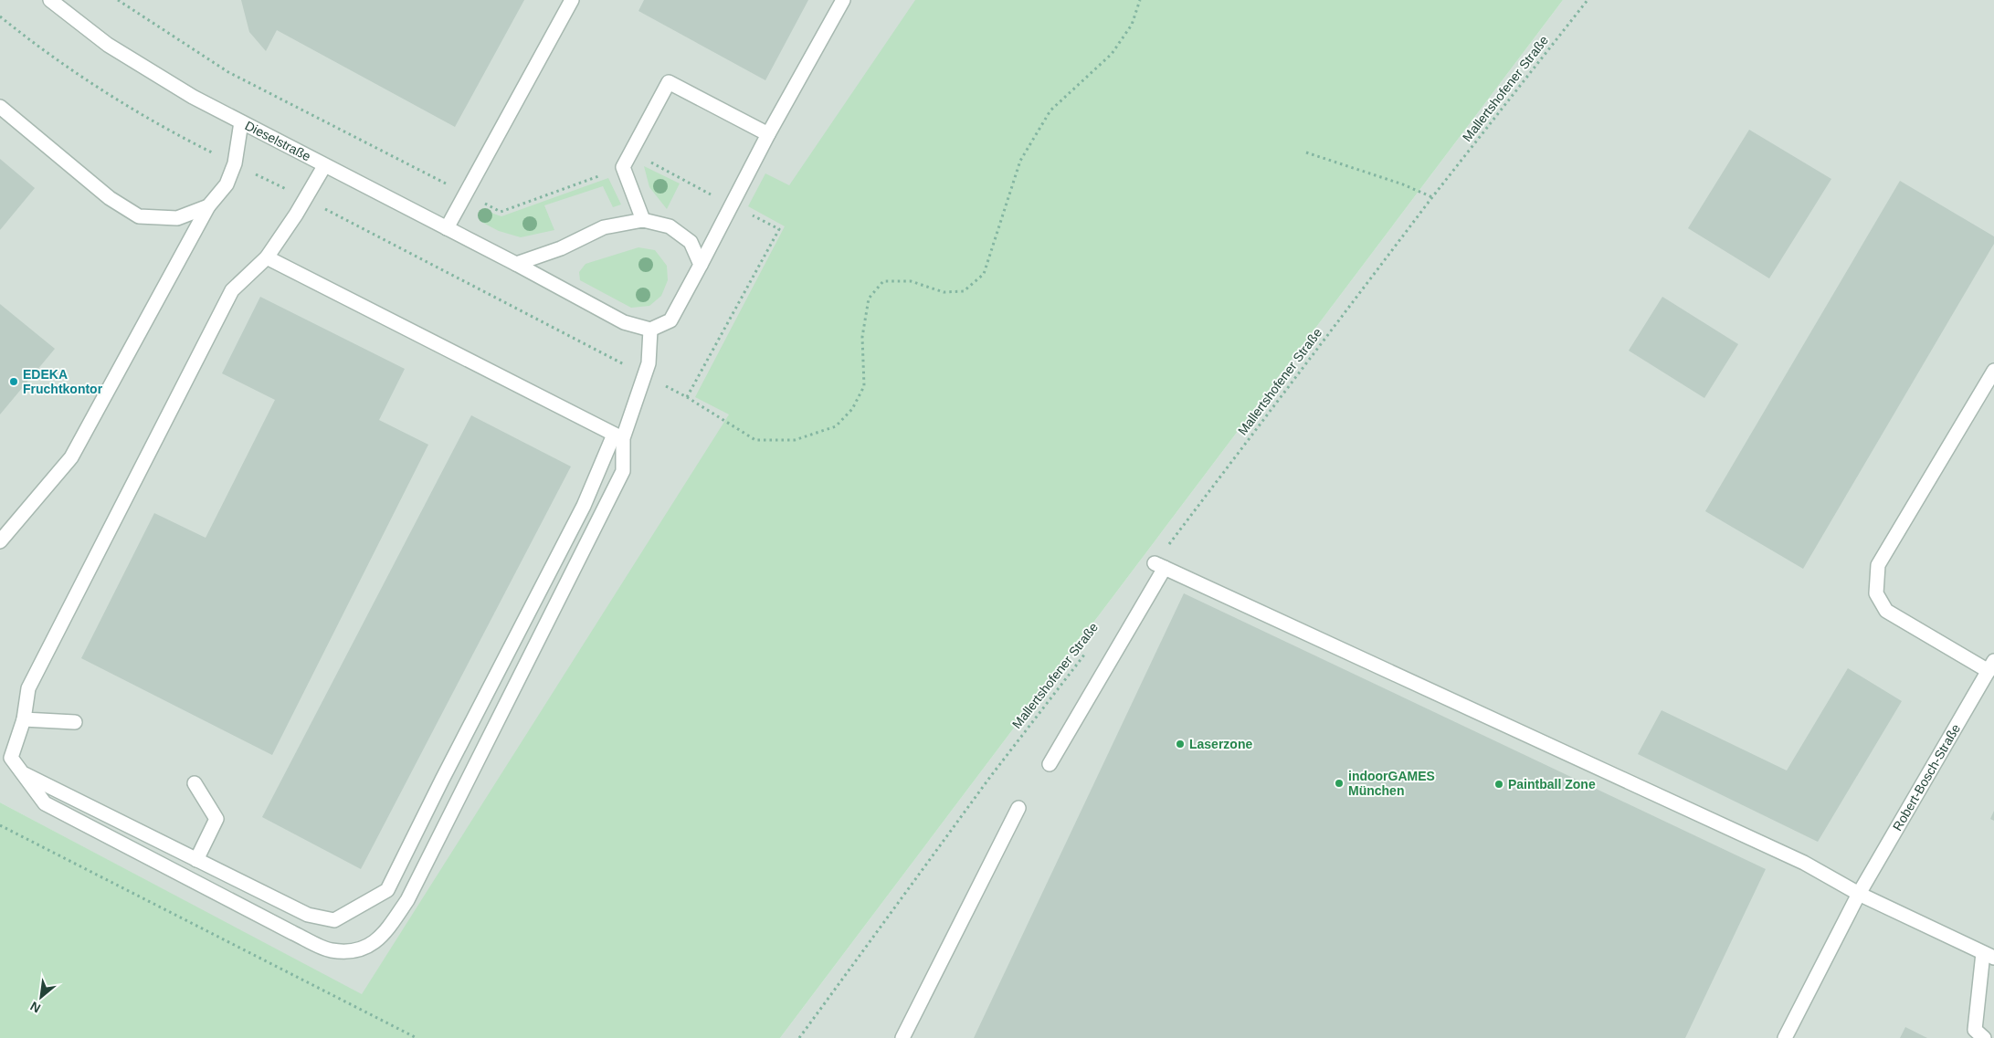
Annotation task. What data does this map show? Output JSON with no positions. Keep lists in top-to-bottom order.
{
  "streets": {
    "street": ["Dieselstraße", "Robert-Bosch-Straße"],
    "path": ["Mallertshofener Straße"]
  },
  "places": [
    "EDEKA Fruchtkontor",
    "Laserzone",
    "indoorGAMES München",
    "Paintball Zone"
  ],
  "north": "bottom left"
}
